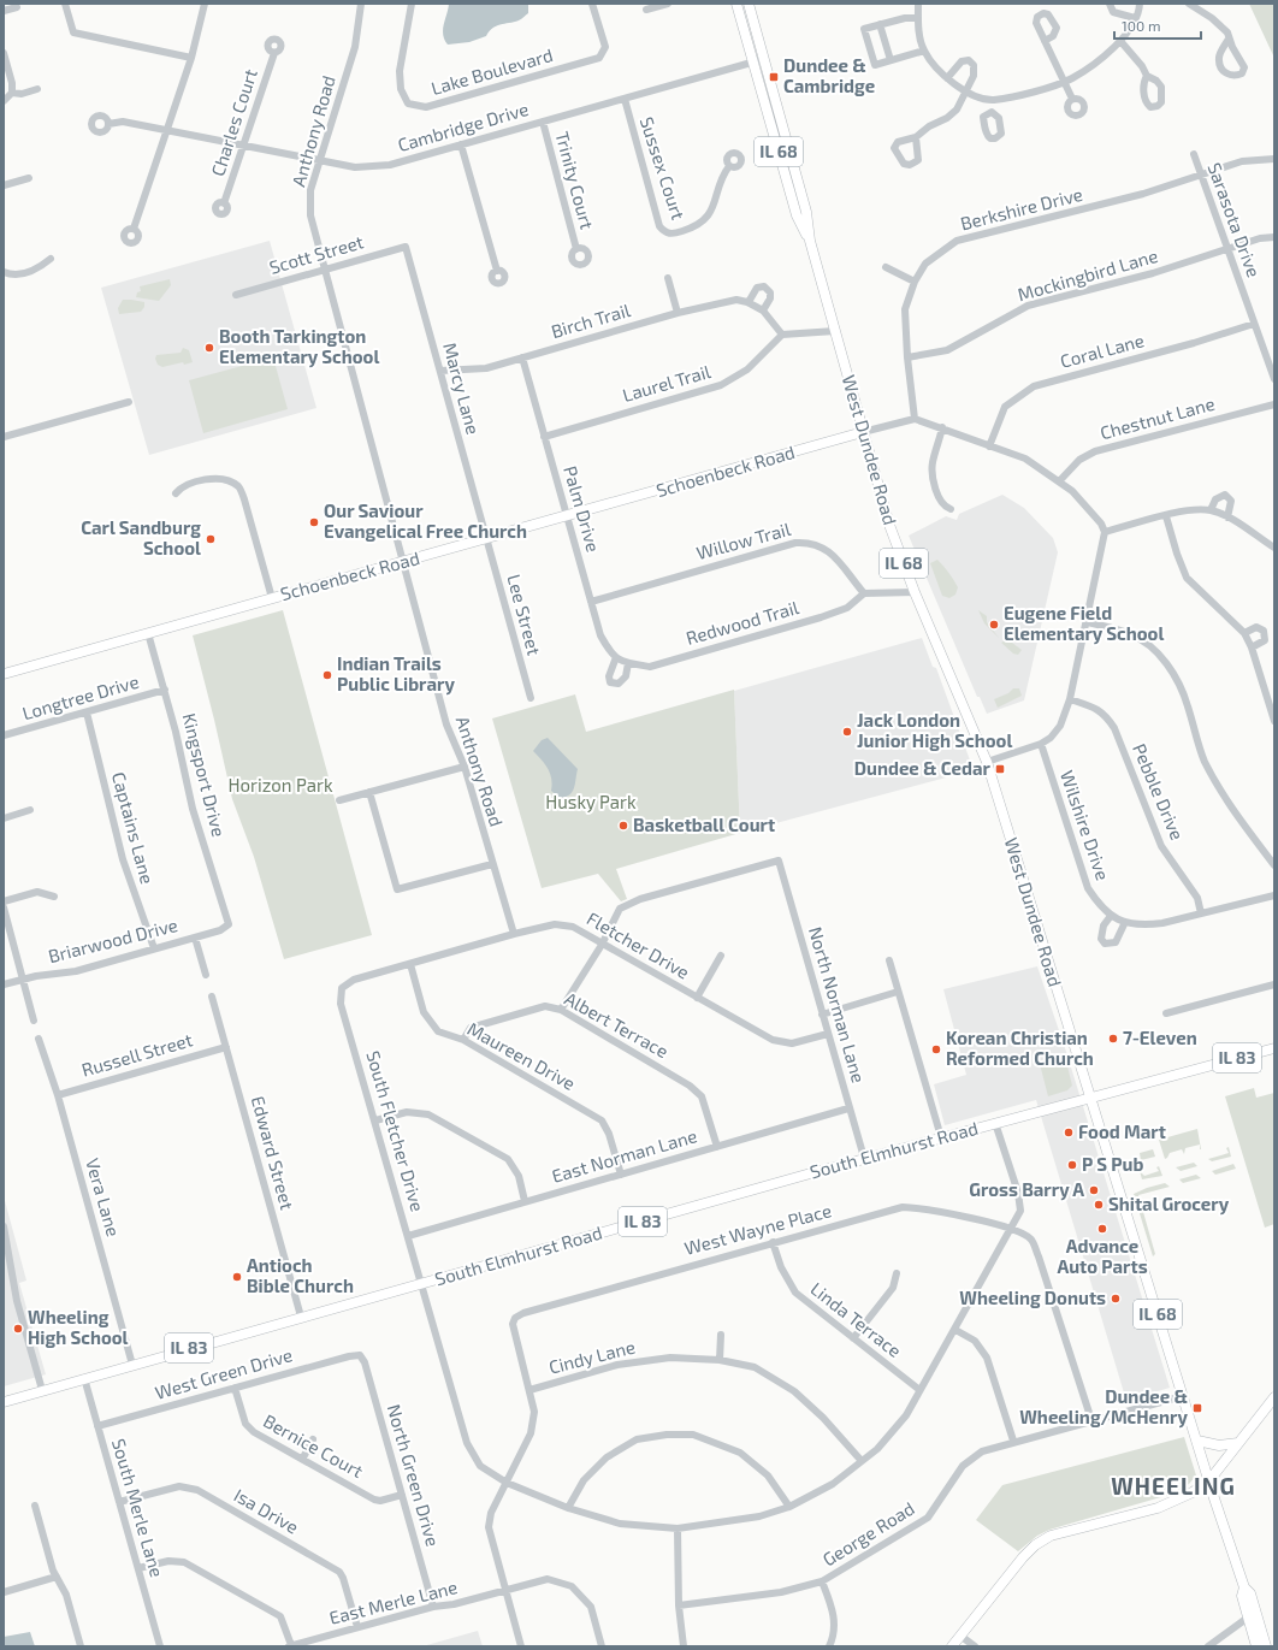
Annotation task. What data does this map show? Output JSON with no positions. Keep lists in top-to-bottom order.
{
  "streets": {
    "main road": [
      "IL 68",
      "West Dundee Road",
      "Schoenbeck Road",
      "IL 83",
      "South Elmhurst Road"
    ],
    "street": [
      "Lake Boulevard",
      "Charles Court",
      "Cambridge Drive",
      "Anthony Road",
      "Sussex Court",
      "Trinity Court",
      "Berkshire Drive",
      "Sarasota Drive",
      "Scott Street",
      "Mockingbird Lane",
      "Birch Trail",
      "Coral Lane",
      "Laurel Trail",
      "Marcy Lane",
      "Chestnut Lane",
      "Palm Drive",
      "Willow Trail",
      "Lee Street",
      "Redwood Trail",
      "Longtree Drive",
      "Kingsport Drive",
      "Pebble Drive",
      "Wilshire Drive",
      "Captains Lane",
      "Briarwood Drive",
      "Fletcher Drive",
      "North Norman Lane",
      "Albert Terrace",
      "Russell Street",
      "Maureen Drive",
      "South Fletcher Drive",
      "Edward Street",
      "East Norman Lane",
      "Vera Lane",
      "West Wayne Place",
      "Linda Terrace",
      "Cindy Lane",
      "West Green Drive",
      "Bernice Court",
      "North Green Drive",
      "South Merle Lane",
      "Isa Drive",
      "George Road",
      "East Merle Lane"
    ]
  },
  "crossings": [
    ["Charles Court", "Cambridge Drive"],
    ["Cambridge Drive", "Anthony Road"],
    ["Cambridge Drive", "IL 68"],
    ["Cambridge Drive", "Sussex Court"],
    ["Cambridge Drive", "Trinity Court"],
    ["Cambridge Drive", "West Dundee Road"],
    ["Anthony Road", "Scott Street"],
    ["Anthony Road", "Schoenbeck Road"],
    ["Anthony Road", "Fletcher Drive"],
    ["IL 68", "West Dundee Road"],
    ["Berkshire Drive", "Sarasota Drive"],
    ["Berkshire Drive", "Mockingbird Lane"],
    ["Sarasota Drive", "Mockingbird Lane"],
    ["Sarasota Drive", "Coral Lane"],
    ["Scott Street", "Marcy Lane"],
    ["Birch Trail", "Laurel Trail"],
    ["Birch Trail", "Marcy Lane"],
    ["Birch Trail", "Palm Drive"],
    ["Laurel Trail", "Palm Drive"],
    ["Marcy Lane", "Schoenbeck Road"],
    ["Marcy Lane", "Lee Street"],
    ["West Dundee Road", "Schoenbeck Road"],
    ["West Dundee Road", "IL 83"],
    ["West Dundee Road", "South Elmhurst Road"],
    ["West Dundee Road", "George Road"],
    ["Schoenbeck Road", "Palm Drive"],
    ["Schoenbeck Road", "Lee Street"],
    ["Schoenbeck Road", "Kingsport Drive"],
    ["Palm Drive", "Willow Trail"],
    ["Palm Drive", "Redwood Trail"],
    ["Willow Trail", "Redwood Trail"],
    ["Longtree Drive", "Kingsport Drive"],
    ["Longtree Drive", "Captains Lane"],
    ["Kingsport Drive", "Briarwood Drive"],
    ["Pebble Drive", "Wilshire Drive"],
    ["Captains Lane", "Briarwood Drive"],
    ["Fletcher Drive", "North Norman Lane"],
    ["Fletcher Drive", "Maureen Drive"],
    ["Fletcher Drive", "South Fletcher Drive"],
    ["North Norman Lane", "South Elmhurst Road"],
    ["North Norman Lane", "East Norman Lane"],
    ["Albert Terrace", "Maureen Drive"],
    ["Albert Terrace", "East Norman Lane"],
    ["Russell Street", "Edward Street"],
    ["Russell Street", "Vera Lane"],
    ["Maureen Drive", "East Norman Lane"],
    ["IL 83", "South Elmhurst Road"],
    ["South Fletcher Drive", "South Elmhurst Road"],
    ["South Fletcher Drive", "East Norman Lane"],
    ["South Fletcher Drive", "West Wayne Place"],
    ["South Fletcher Drive", "Linda Terrace"],
    ["South Fletcher Drive", "Cindy Lane"],
    ["South Elmhurst Road", "Edward Street"],
    ["South Elmhurst Road", "Vera Lane"],
    ["South Elmhurst Road", "South Merle Lane"],
    ["West Wayne Place", "Linda Terrace"],
    ["West Wayne Place", "Cindy Lane"],
    ["West Wayne Place", "George Road"],
    ["West Green Drive", "Bernice Court"],
    ["West Green Drive", "North Green Drive"],
    ["West Green Drive", "South Merle Lane"],
    ["Bernice Court", "North Green Drive"],
    ["North Green Drive", "East Merle Lane"],
    ["South Merle Lane", "Isa Drive"],
    ["Isa Drive", "East Merle Lane"]
  ],
  "districts": ["WHEELING"],
  "parks": ["Horizon Park", "Husky Park"],
  "places": {
    "transit": ["Dundee & Cambridge", "Dundee & Cedar", "Dundee & Wheeling/McHenry"],
    "other": [
      "Booth Tarkington Elementary School",
      "Our Saviour Evangelical Free Church",
      "Carl Sandburg School",
      "Eugene Field Elementary School",
      "Indian Trails Public Library",
      "Jack London Junior High School",
      "Basketball Court",
      "7-Eleven",
      "Korean Christian Reformed Church",
      "Food Mart",
      "P S Pub",
      "Gross Barry A",
      "Shital Grocery",
      "Advance Auto Parts",
      "Antioch Bible Church",
      "Wheeling Donuts",
      "Wheeling High School"
    ]
  },
  "scale_bar": "100 m"
}
